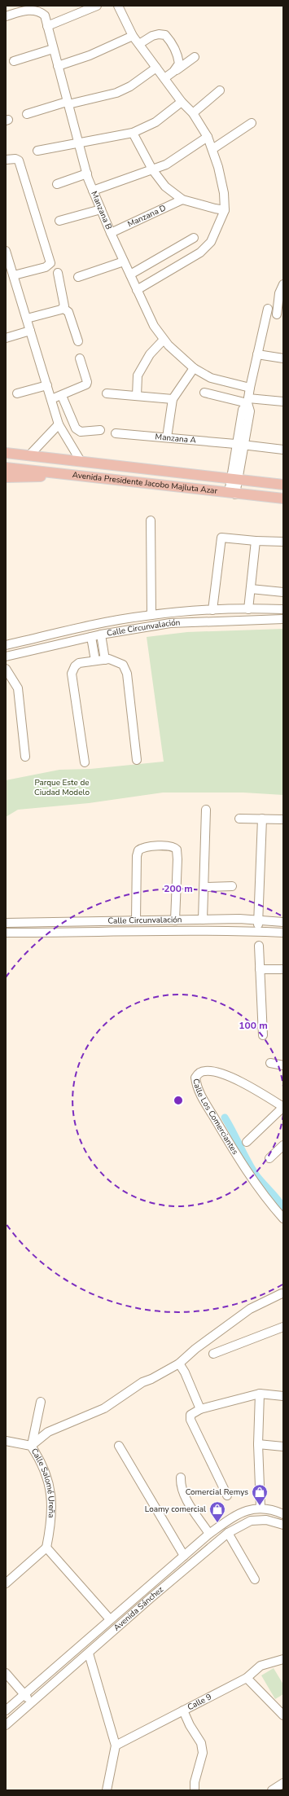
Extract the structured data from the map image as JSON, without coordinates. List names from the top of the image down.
{
  "streets": {
    "main road": ["Avenida Presidente Jacobo Majluta Azar"],
    "street": [
      "Manzana B",
      "Manzana D",
      "Manzana A",
      "Calle Circunvalación",
      "Calle Los Comerciantes",
      "Calle Salomé Ureña",
      "Avenida Sánchez",
      "Calle 9"
    ]
  },
  "crossings": [
    ["Manzana B", "Manzana D"]
  ],
  "parks": ["Parque Este de Ciudad Modelo"],
  "places": {
    "shop": ["Comercial Remys", "Loamy comercial"]
  },
  "rings": ["200 m", "100 m"]
}
